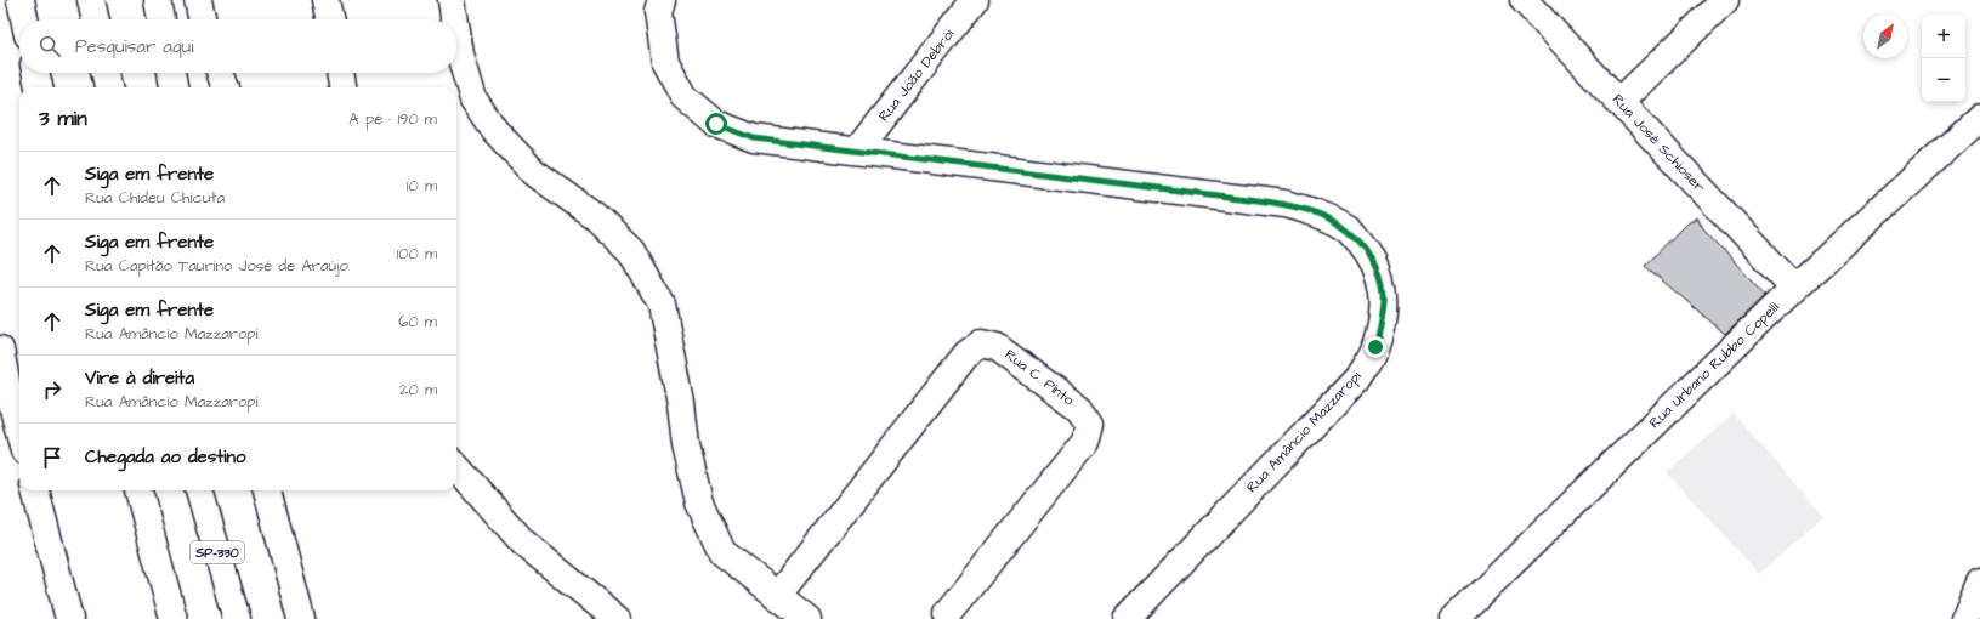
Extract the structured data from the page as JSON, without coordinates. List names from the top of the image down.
{
  "streets": {
    "main road": [
      "Rua João Debrói",
      "Rua José Schioser",
      "Rua Urbano Rubbo Copelli",
      "Rua C. Pinto",
      "Rua Amâncio Mazzaropi",
      "SP-330"
    ]
  },
  "crossings": [
    ["Rua João Debrói", "Rua Amâncio Mazzaropi"],
    ["Rua José Schioser", "Rua Urbano Rubbo Copelli"]
  ],
  "north": "top right",
  "page": {
    "map_buttons": ["+", "−"],
    "search": "Pesquisar aqui",
    "heading": ["3 min", "A pé · 190 m"],
    "list": [
      ["Siga em frente", "Rua Chideu Chicuta", "10 m"],
      ["Siga em frente", "Rua Capitão Taurino José de Araújo", "100 m"],
      ["Siga em frente", "Rua Amâncio Mazzaropi", "60 m"],
      ["Vire à direita", "Rua Amâncio Mazzaropi", "20 m"],
      "Chegada ao destino"
    ]
  }
}
